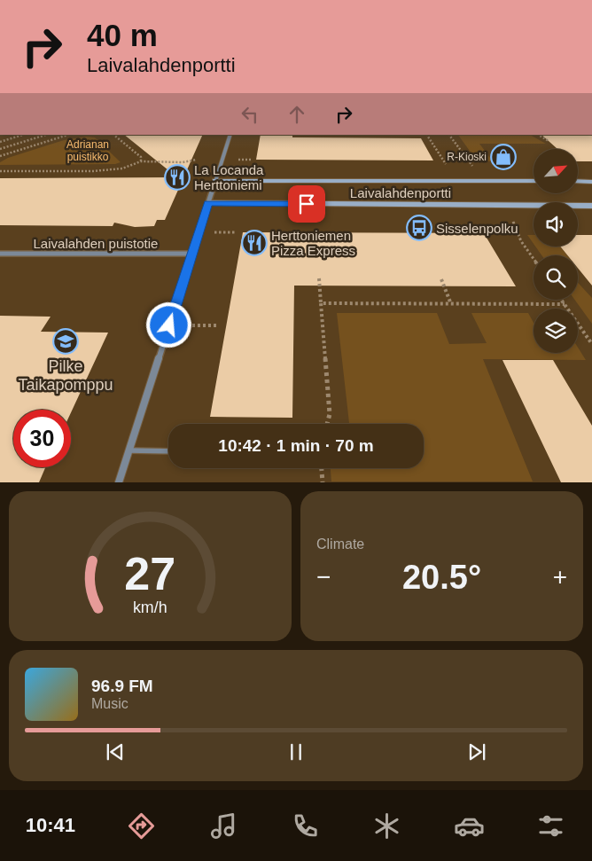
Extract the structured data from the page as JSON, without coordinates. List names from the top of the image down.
{
  "streets": {
    "street": ["Laivalahdenportti", "Laivalahden puistotie"]
  },
  "parks": ["Adrianan puistikko"],
  "places": {
    "shop": ["R-Kioski"],
    "restaurant": ["La Locanda Herttoniemi", "Herttoniemen Pizza Express"],
    "bus stop": ["Sisselenpolku"],
    "school or university": ["Pilke Taikapomppu"]
  },
  "north": "top right",
  "page": {
    "turn": ["40 m", "Laivalahdenportti"],
    "limit": "30",
    "trip": "10:42 · 1 min · 70 m",
    "tile": "Climate",
    "heat": ["−", "20.5°", "+"],
    "song": ["96.9 FM", "Music"],
    "tabs": "10:41",
    "gauge": ["27", "km/h"]
  }
}
